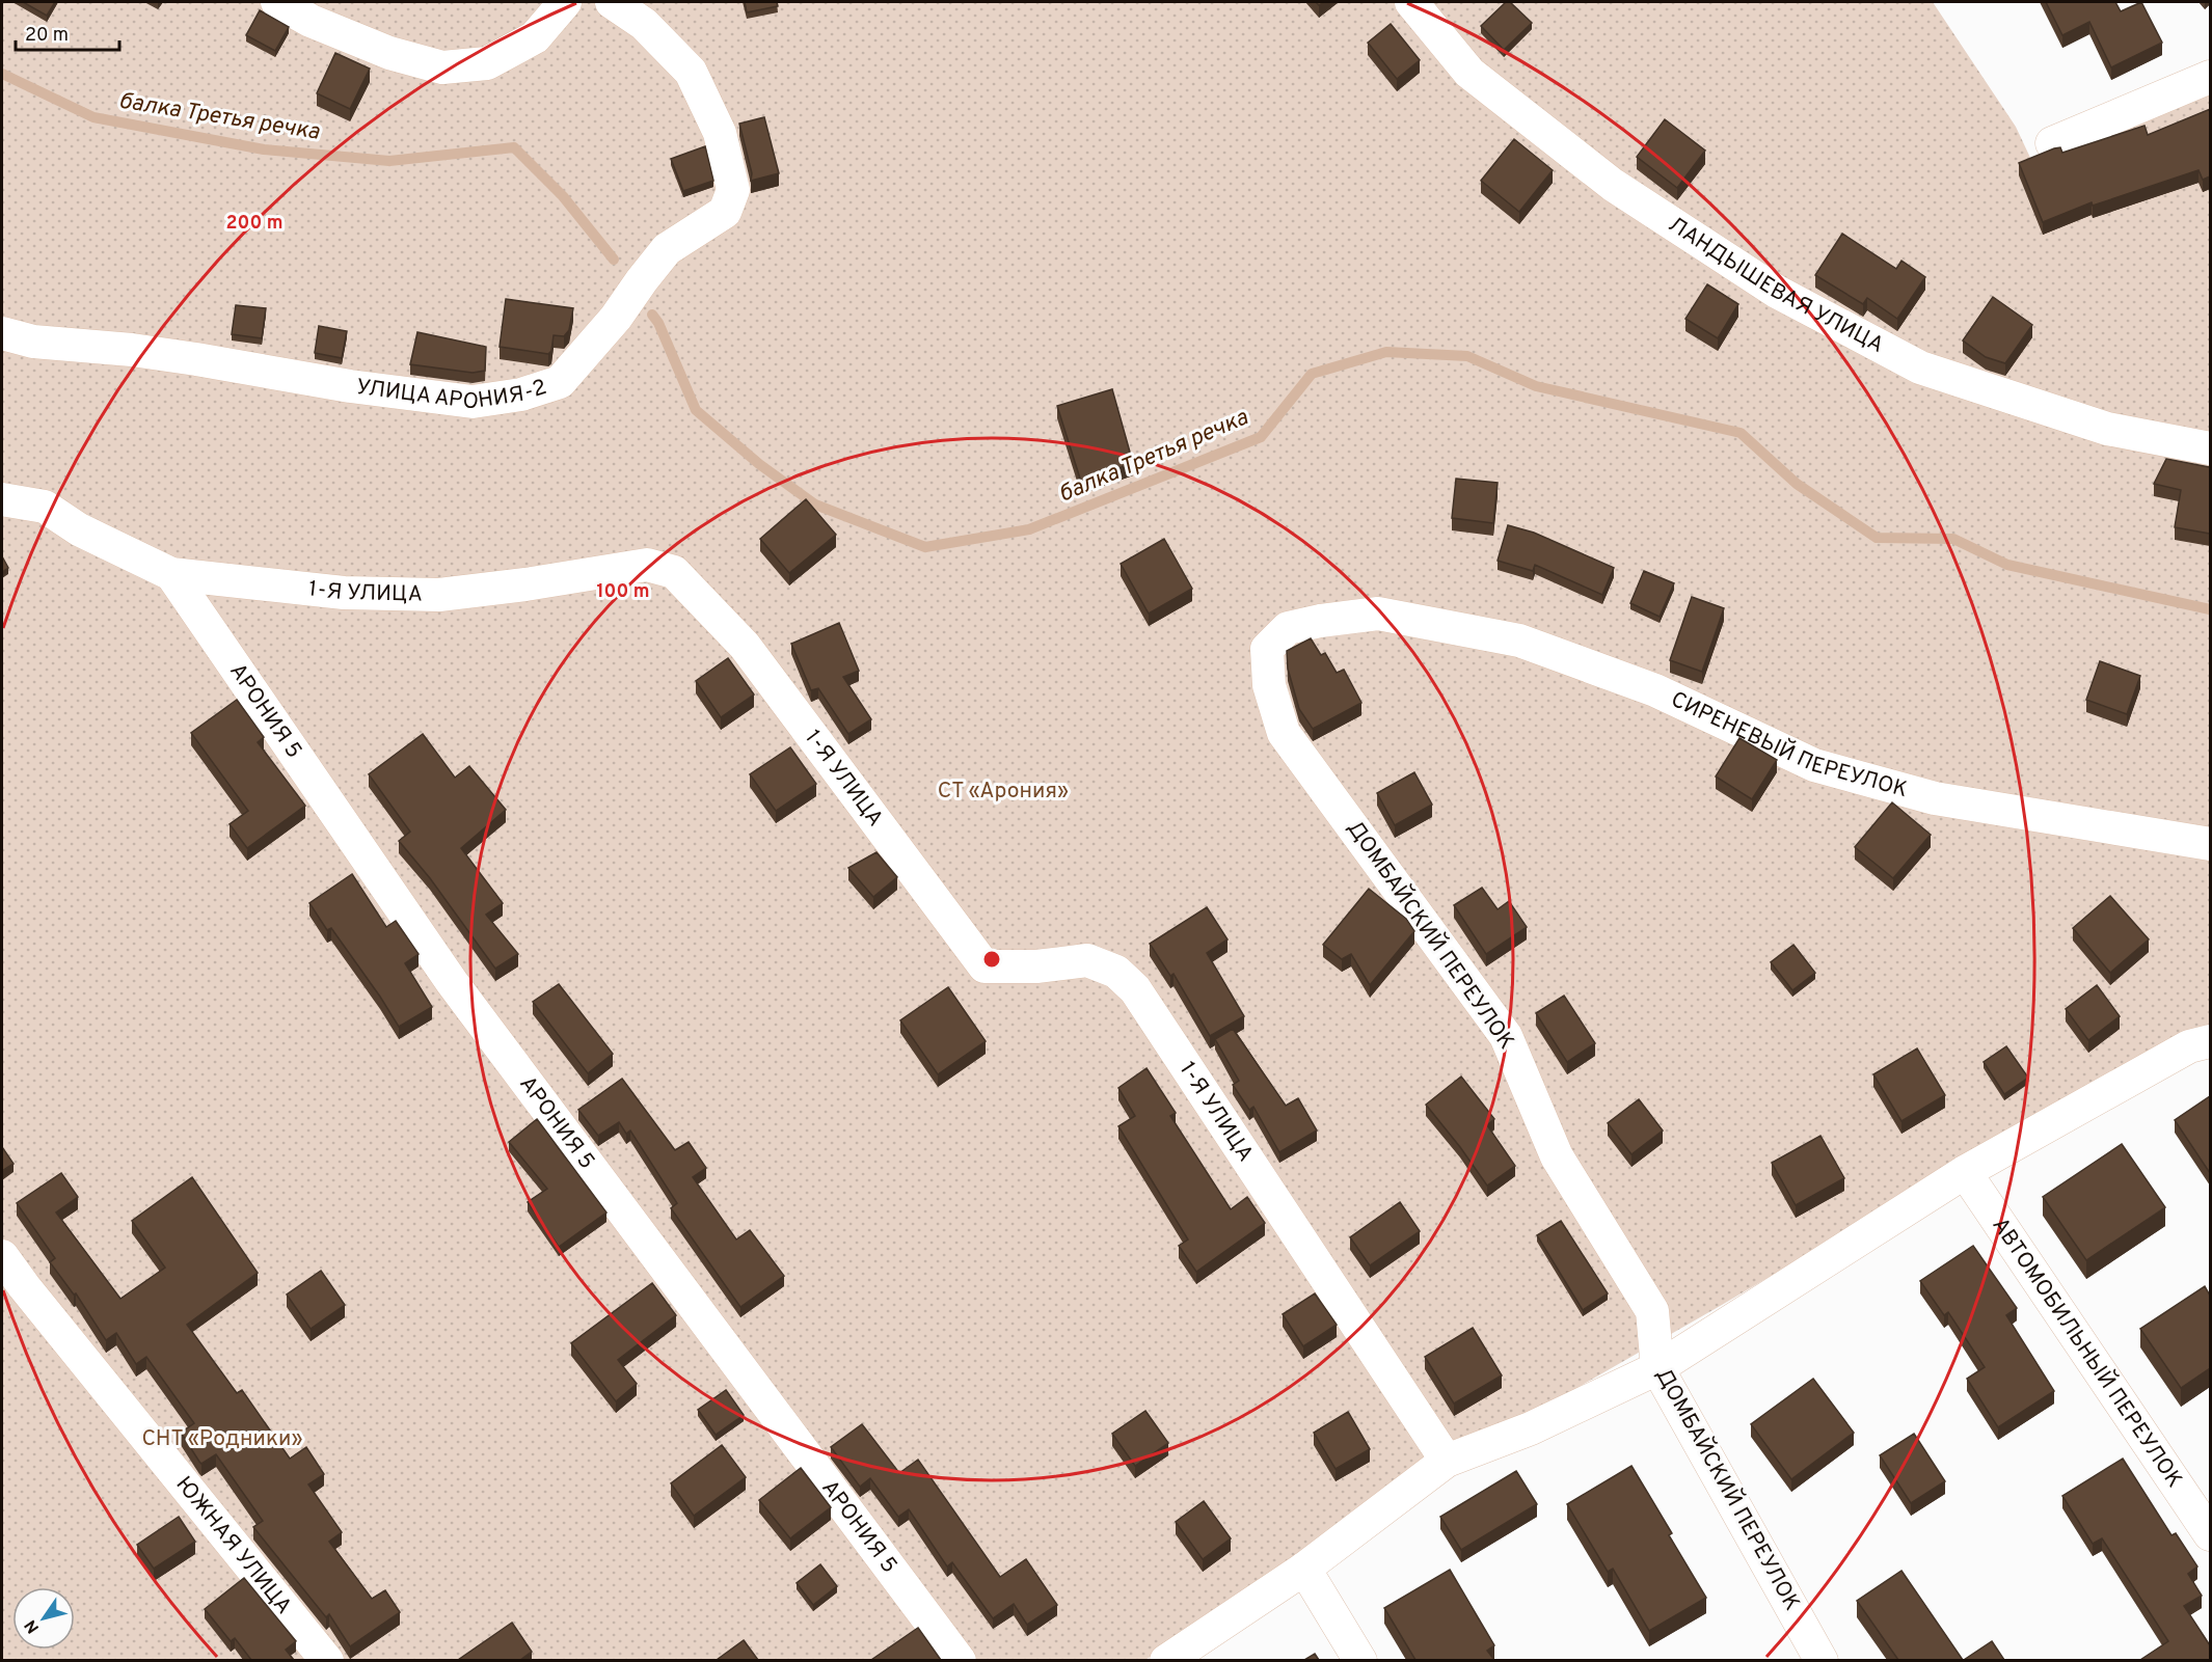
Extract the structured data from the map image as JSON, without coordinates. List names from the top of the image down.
{
  "streets": {
    "street": [
      "ЛАНДЫШЕВАЯ УЛИЦА",
      "УЛИЦА АРОНИЯ-2",
      "1-Я УЛИЦА",
      "АРОНИЯ 5",
      "СИРЕНЕВЫЙ ПЕРЕУЛОК",
      "ДОМБАЙСКИЙ ПЕРЕУЛОК",
      "АВТОМОБИЛЬНЫЙ ПЕРЕУЛОК",
      "ЮЖНАЯ УЛИЦА"
    ]
  },
  "crossings": [
    ["1-Я УЛИЦА", "АРОНИЯ 5"],
    ["СИРЕНЕВЫЙ ПЕРЕУЛОК", "ДОМБАЙСКИЙ ПЕРЕУЛОК"]
  ],
  "water": ["балка Третья речка"],
  "parks": ["СТ «Арония»", "СНТ «Родники»"],
  "scale_bar": "20 m",
  "north": "bottom left",
  "rings": ["200 m", "100 m"]
}
